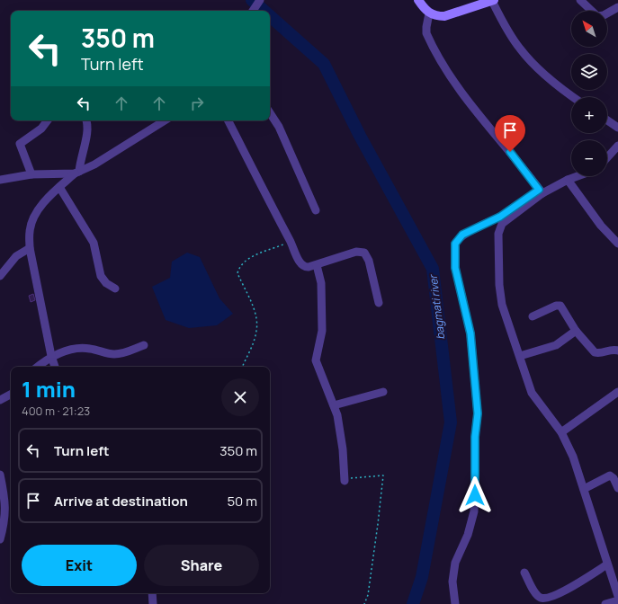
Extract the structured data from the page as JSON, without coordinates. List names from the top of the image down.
{
  "water": ["bagmati river"],
  "north": "top left",
  "page": {
    "map_buttons": ["+", "−"],
    "turn": ["350 m", "Turn left"],
    "heading": ["1 min", "400 m · 21:23"],
    "list": [
      {
        "name": "Turn left",
        "value": "350 m"
      },
      {
        "name": "Arrive at destination",
        "value": "50 m"
      }
    ],
    "buttons": ["Exit", "Share"]
  }
}
